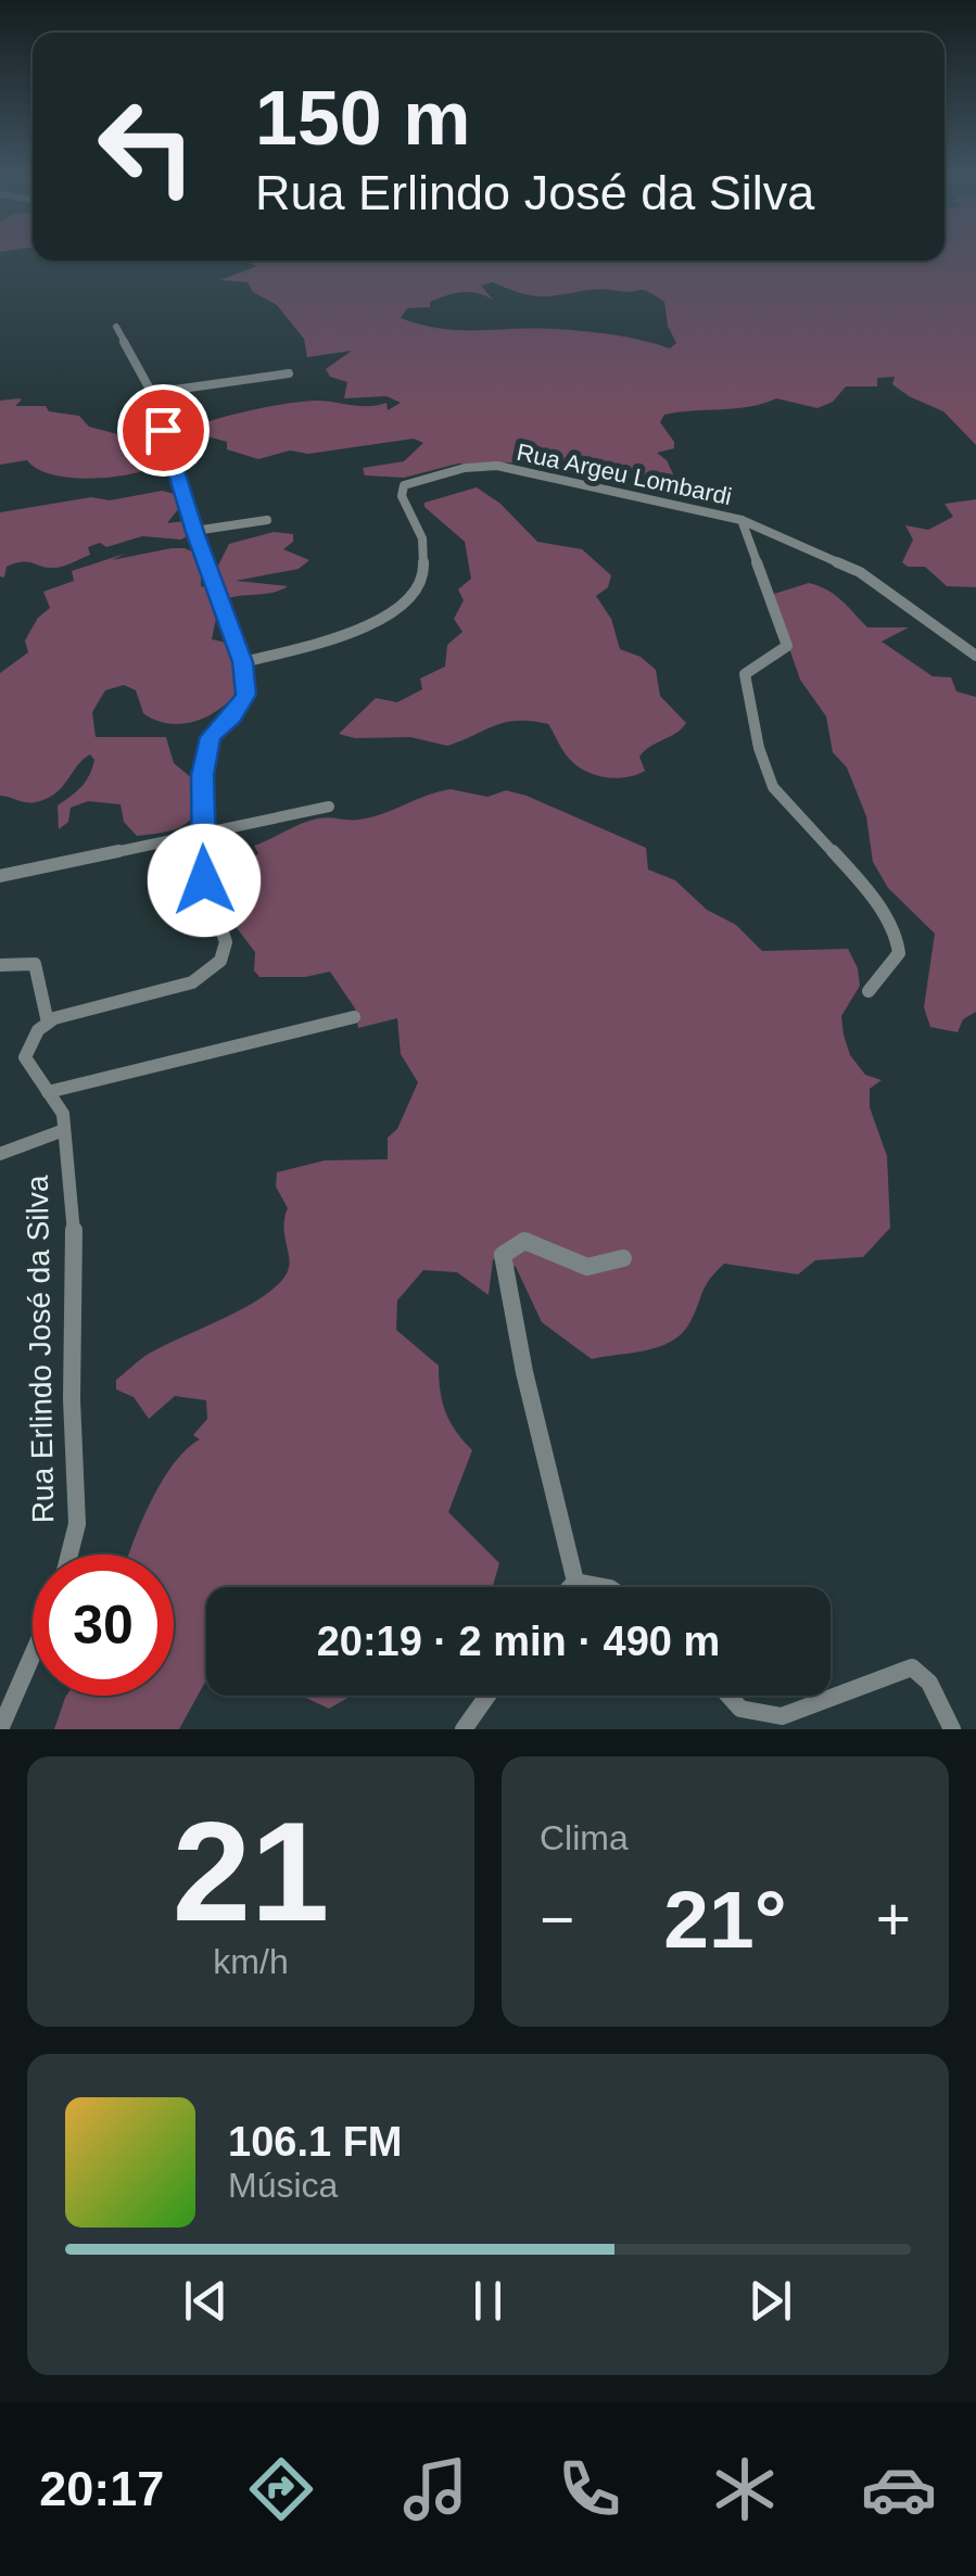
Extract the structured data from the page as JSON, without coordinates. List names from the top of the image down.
{
  "streets": {
    "street": ["Rua Argeu Lombardi", "Rua Erlindo José da Silva"]
  },
  "page": {
    "turn": ["150 m", "Rua Erlindo José da Silva"],
    "limit": "30",
    "trip": "20:19 · 2 min · 490 m",
    "tile": [
      ["21", "km/h"],
      "Clima"
    ],
    "heat": ["−", "21°", "+"],
    "song": ["106.1 FM", "Música"],
    "tabs": "20:17"
  }
}
